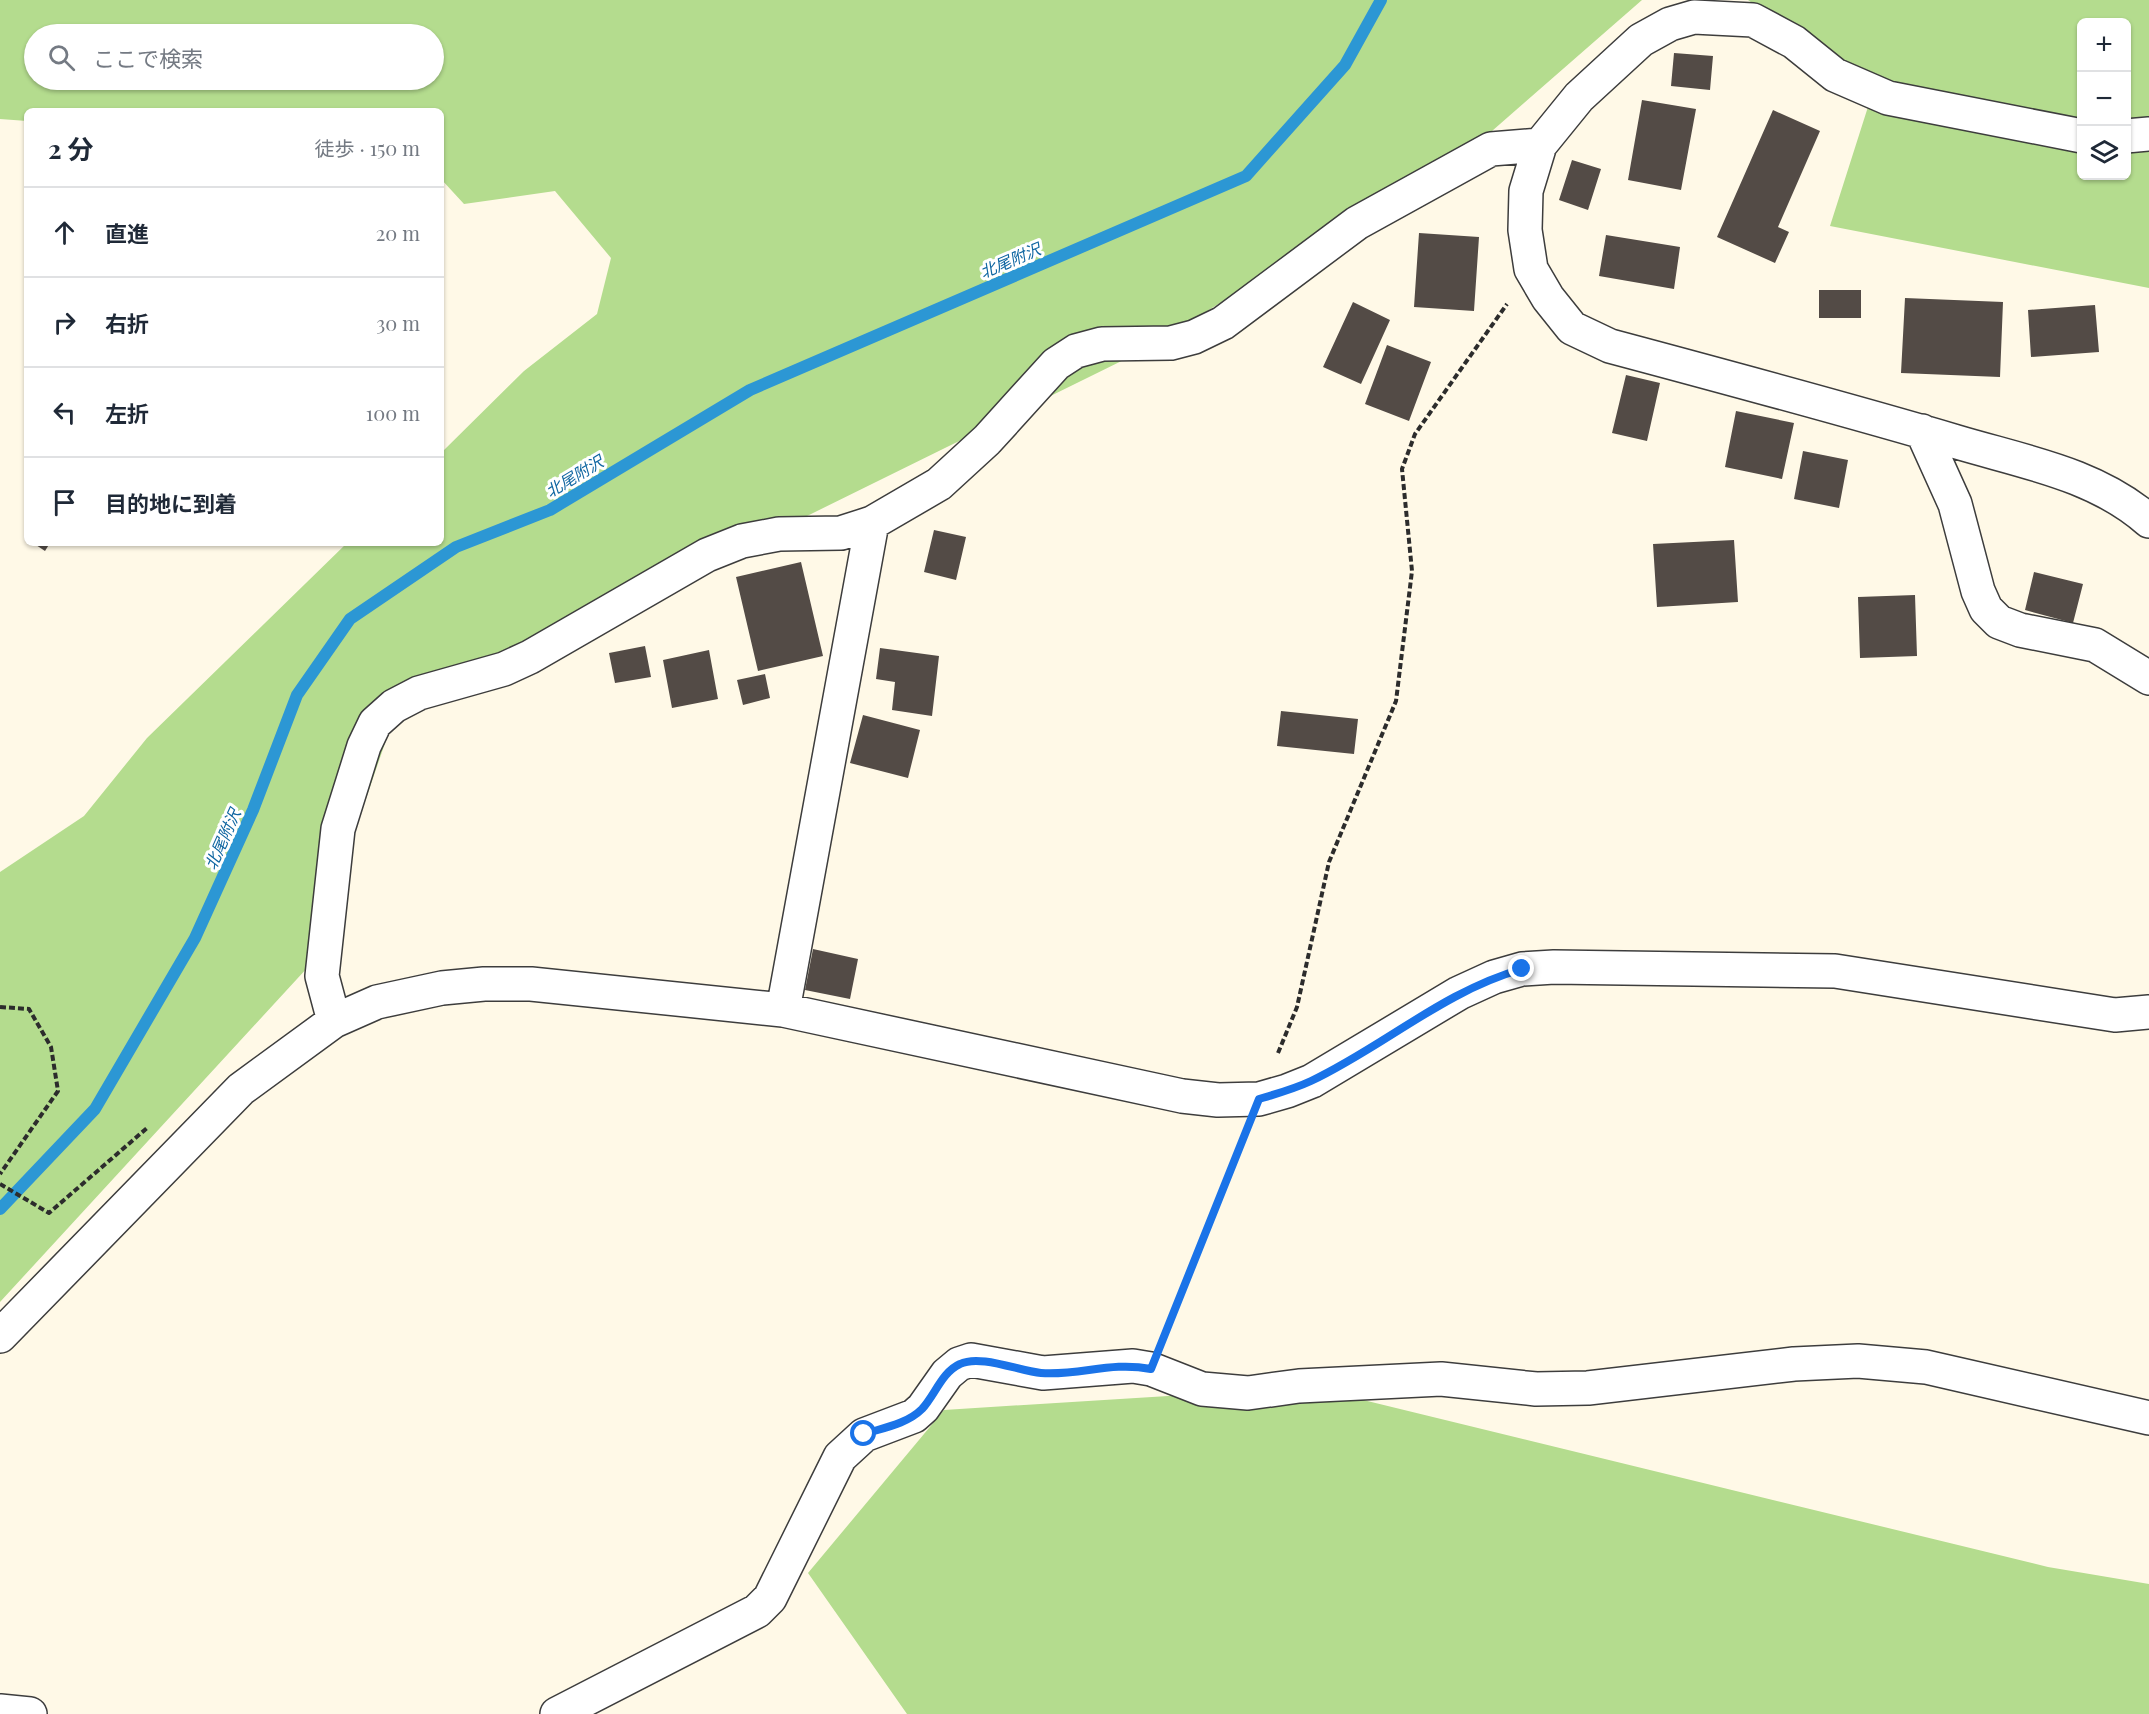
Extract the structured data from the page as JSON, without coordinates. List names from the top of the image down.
{
  "water": ["北尾附沢"],
  "page": {
    "map_buttons": ["+", "−"],
    "search": "ここで検索",
    "heading": ["2 分", "徒歩 · 150 m"],
    "list": [
      ["直進", "20 m"],
      ["右折", "30 m"],
      ["左折", "100 m"],
      "目的地に到着"
    ]
  }
}
